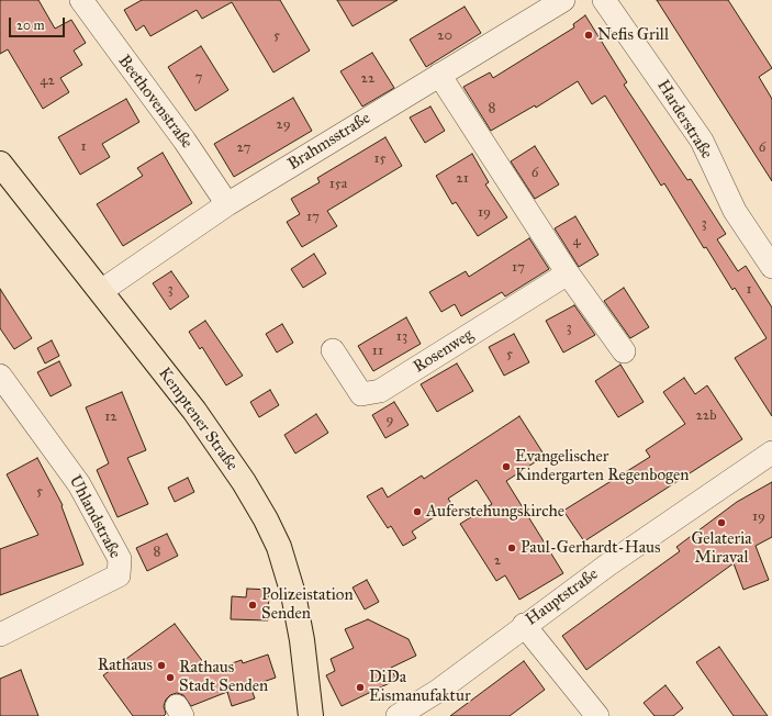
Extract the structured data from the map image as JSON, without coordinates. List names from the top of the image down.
{
  "streets": {
    "main road": ["Kemptener Straße"],
    "street": [
      "Beethovenstraße",
      "Harderstraße",
      "Brahmsstraße",
      "Rosenweg",
      "Uhlandstraße",
      "Hauptstraße"
    ]
  },
  "crossings": [
    ["Beethovenstraße", "Brahmsstraße"],
    ["Brahmsstraße", "Kemptener Straße"]
  ],
  "places": [
    "Nefis Grill",
    "Evangelischer Kindergarten Regenbogen",
    "Auferstehungskirche",
    "Gelateria Miraval",
    "Paul-Gerhardt-Haus",
    "Polizeistation Senden",
    "Rathaus",
    "Rathaus Stadt Senden",
    "DiDa Eismanufaktur"
  ],
  "house_numbers": [
    "5",
    "20",
    "7",
    "22",
    "42",
    "8",
    "29",
    "1",
    "27",
    "6",
    "15",
    "6",
    "21",
    "15a",
    "19",
    "17",
    "3",
    "4",
    "17",
    "3",
    "1",
    "3",
    "13",
    "11",
    "5",
    "22b",
    "12",
    "9",
    "5",
    "19",
    "8",
    "2"
  ],
  "scale_bar": "20 m"
}
